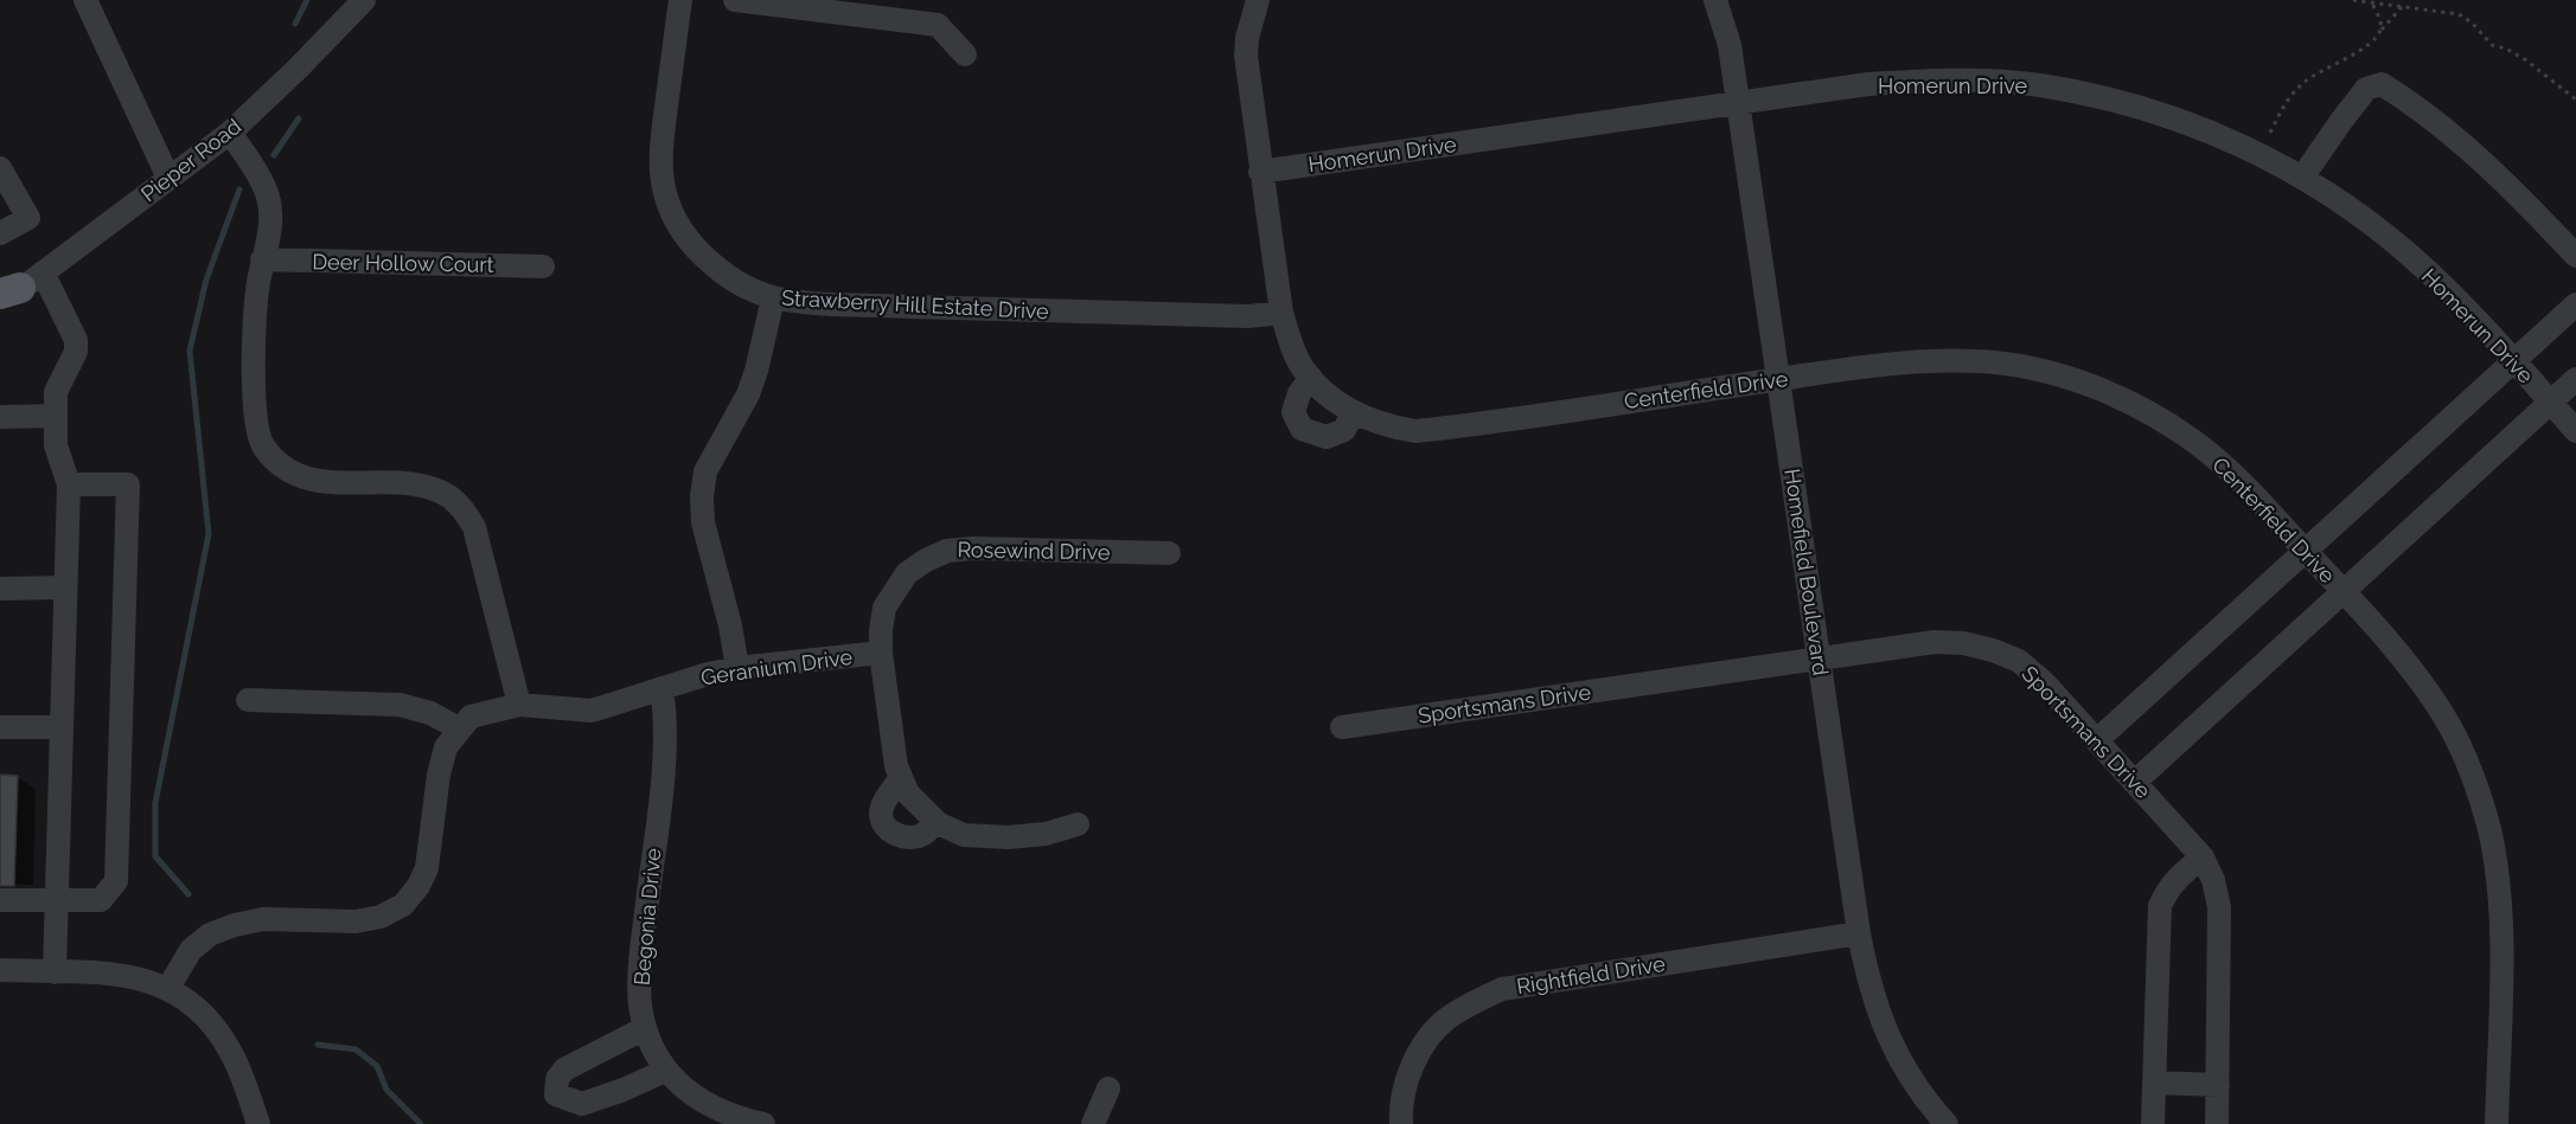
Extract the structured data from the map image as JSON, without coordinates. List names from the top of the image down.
{
  "streets": {
    "street": [
      "Homerun Drive",
      "Pieper Road",
      "Deer Hollow Court",
      "Strawberry Hill Estate Drive",
      "Centerfield Drive",
      "Rosewind Drive",
      "Homefield Boulevard",
      "Geranium Drive",
      "Sportsmans Drive",
      "Begonia Drive",
      "Rightfield Drive"
    ]
  },
  "crossings": [
    ["Homerun Drive", "Centerfield Drive"],
    ["Homerun Drive", "Homefield Boulevard"],
    ["Strawberry Hill Estate Drive", "Centerfield Drive"],
    ["Centerfield Drive", "Homefield Boulevard"],
    ["Rosewind Drive", "Geranium Drive"],
    ["Homefield Boulevard", "Sportsmans Drive"],
    ["Homefield Boulevard", "Rightfield Drive"],
    ["Geranium Drive", "Begonia Drive"]
  ]
}
